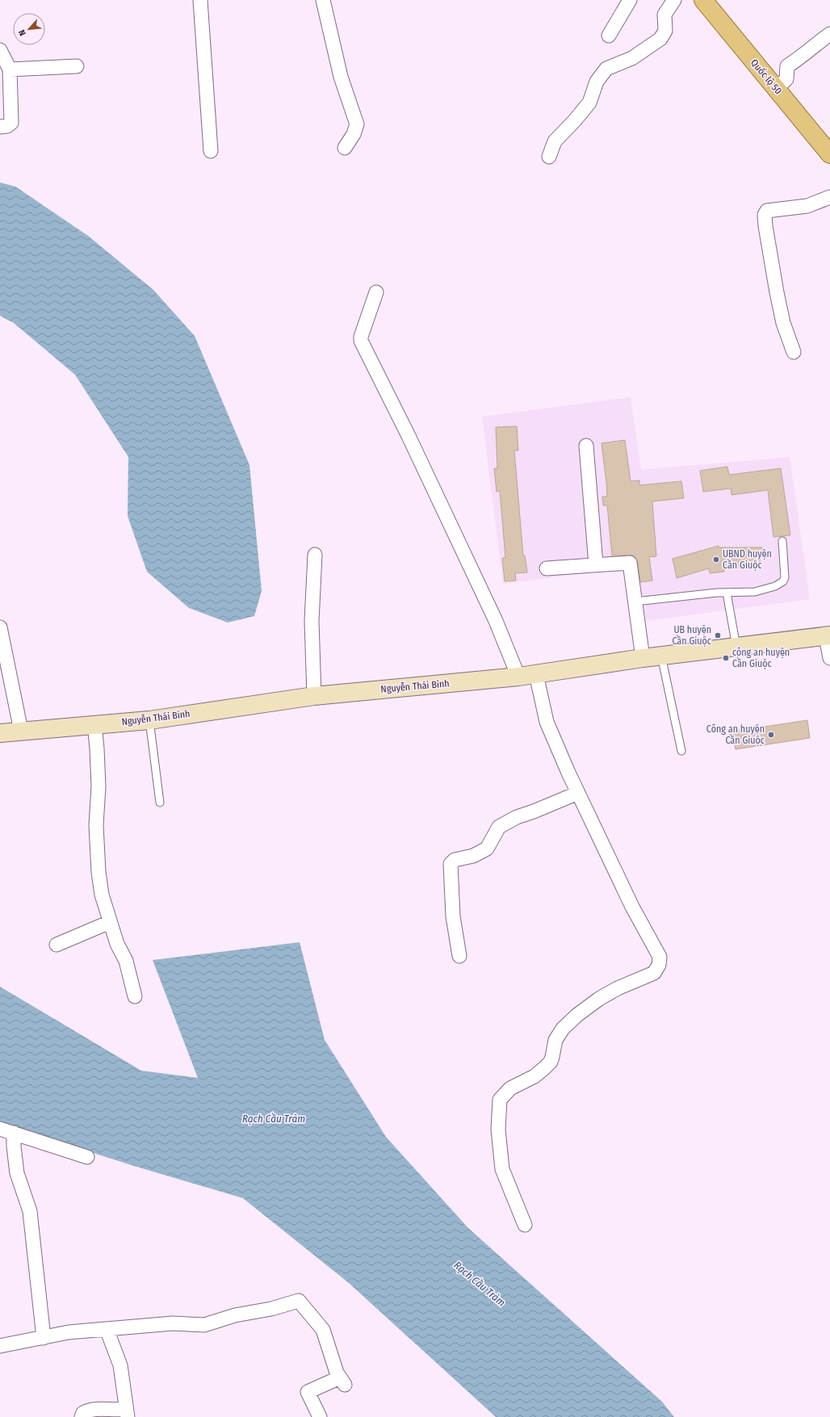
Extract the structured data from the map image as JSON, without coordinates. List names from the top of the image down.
{
  "streets": {
    "main road": ["Quốc lộ 50"],
    "street": ["Nguyễn Thái Bình"]
  },
  "water": ["Rạch Cầu Tràm"],
  "places": [
    "UBND huyện Cần Giuộc",
    "UB huyện Cần Giuộc",
    "công an huyện Cần Giuộc",
    "Công an huyện Cần Giuộc"
  ],
  "north": "bottom left"
}
